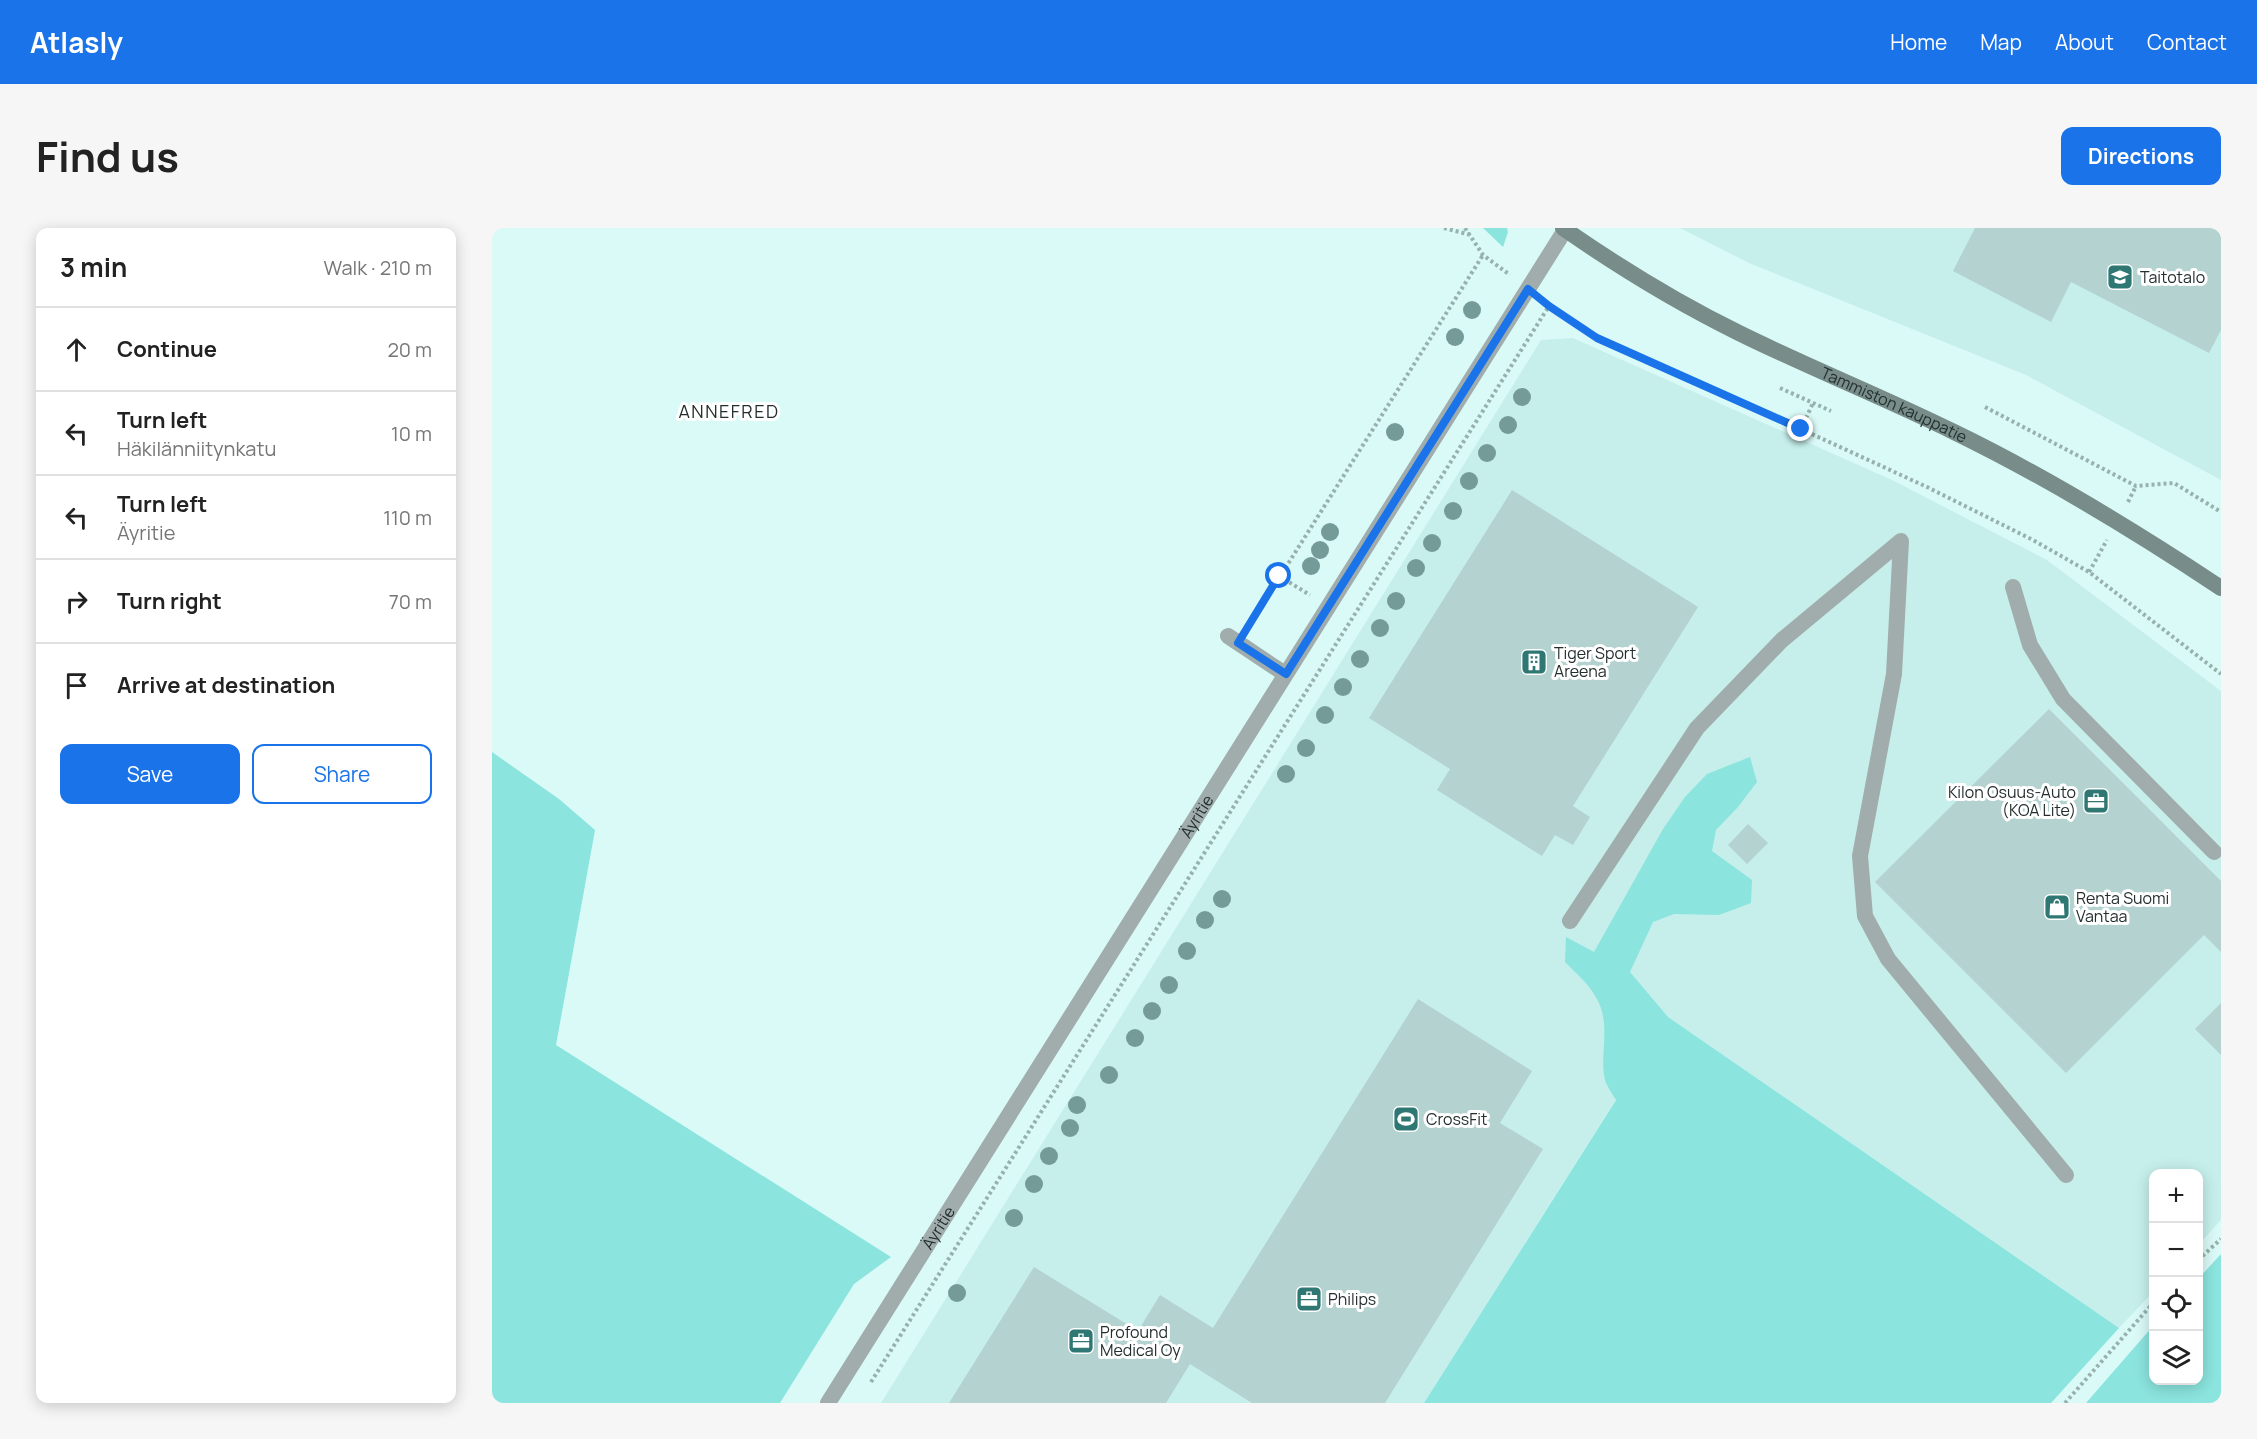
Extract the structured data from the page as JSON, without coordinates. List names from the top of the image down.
{
  "streets": {
    "main road": ["Tammiston kauppatie"],
    "street": ["Äyritie"]
  },
  "crossings": [
    ["Tammiston kauppatie", "Äyritie"]
  ],
  "districts": ["ANNEFRED"],
  "places": {
    "school or university": ["Taitotalo"],
    "building": ["Tiger Sport Areena"],
    "office": ["Kilon Osuus-Auto (KOA Lite)", "Philips", "Profound Medical Oy"],
    "shop": ["Renta Suomi Vantaa"],
    "sports": ["CrossFit"]
  },
  "page": {
    "header": "Atlasly",
    "nav": [
      "Home",
      "Map",
      "About",
      "Contact"
    ],
    "title": "Find us",
    "buttons": [
      "Directions",
      ["Save", "Share"]
    ],
    "heading": ["3 min", "Walk · 210 m"],
    "list": [
      ["Continue", "20 m"],
      ["Turn left", "Häkilänniitynkatu", "10 m"],
      ["Turn left", "Äyritie", "110 m"],
      ["Turn right", "70 m"],
      "Arrive at destination"
    ],
    "map_buttons": ["+", "−"]
  }
}
